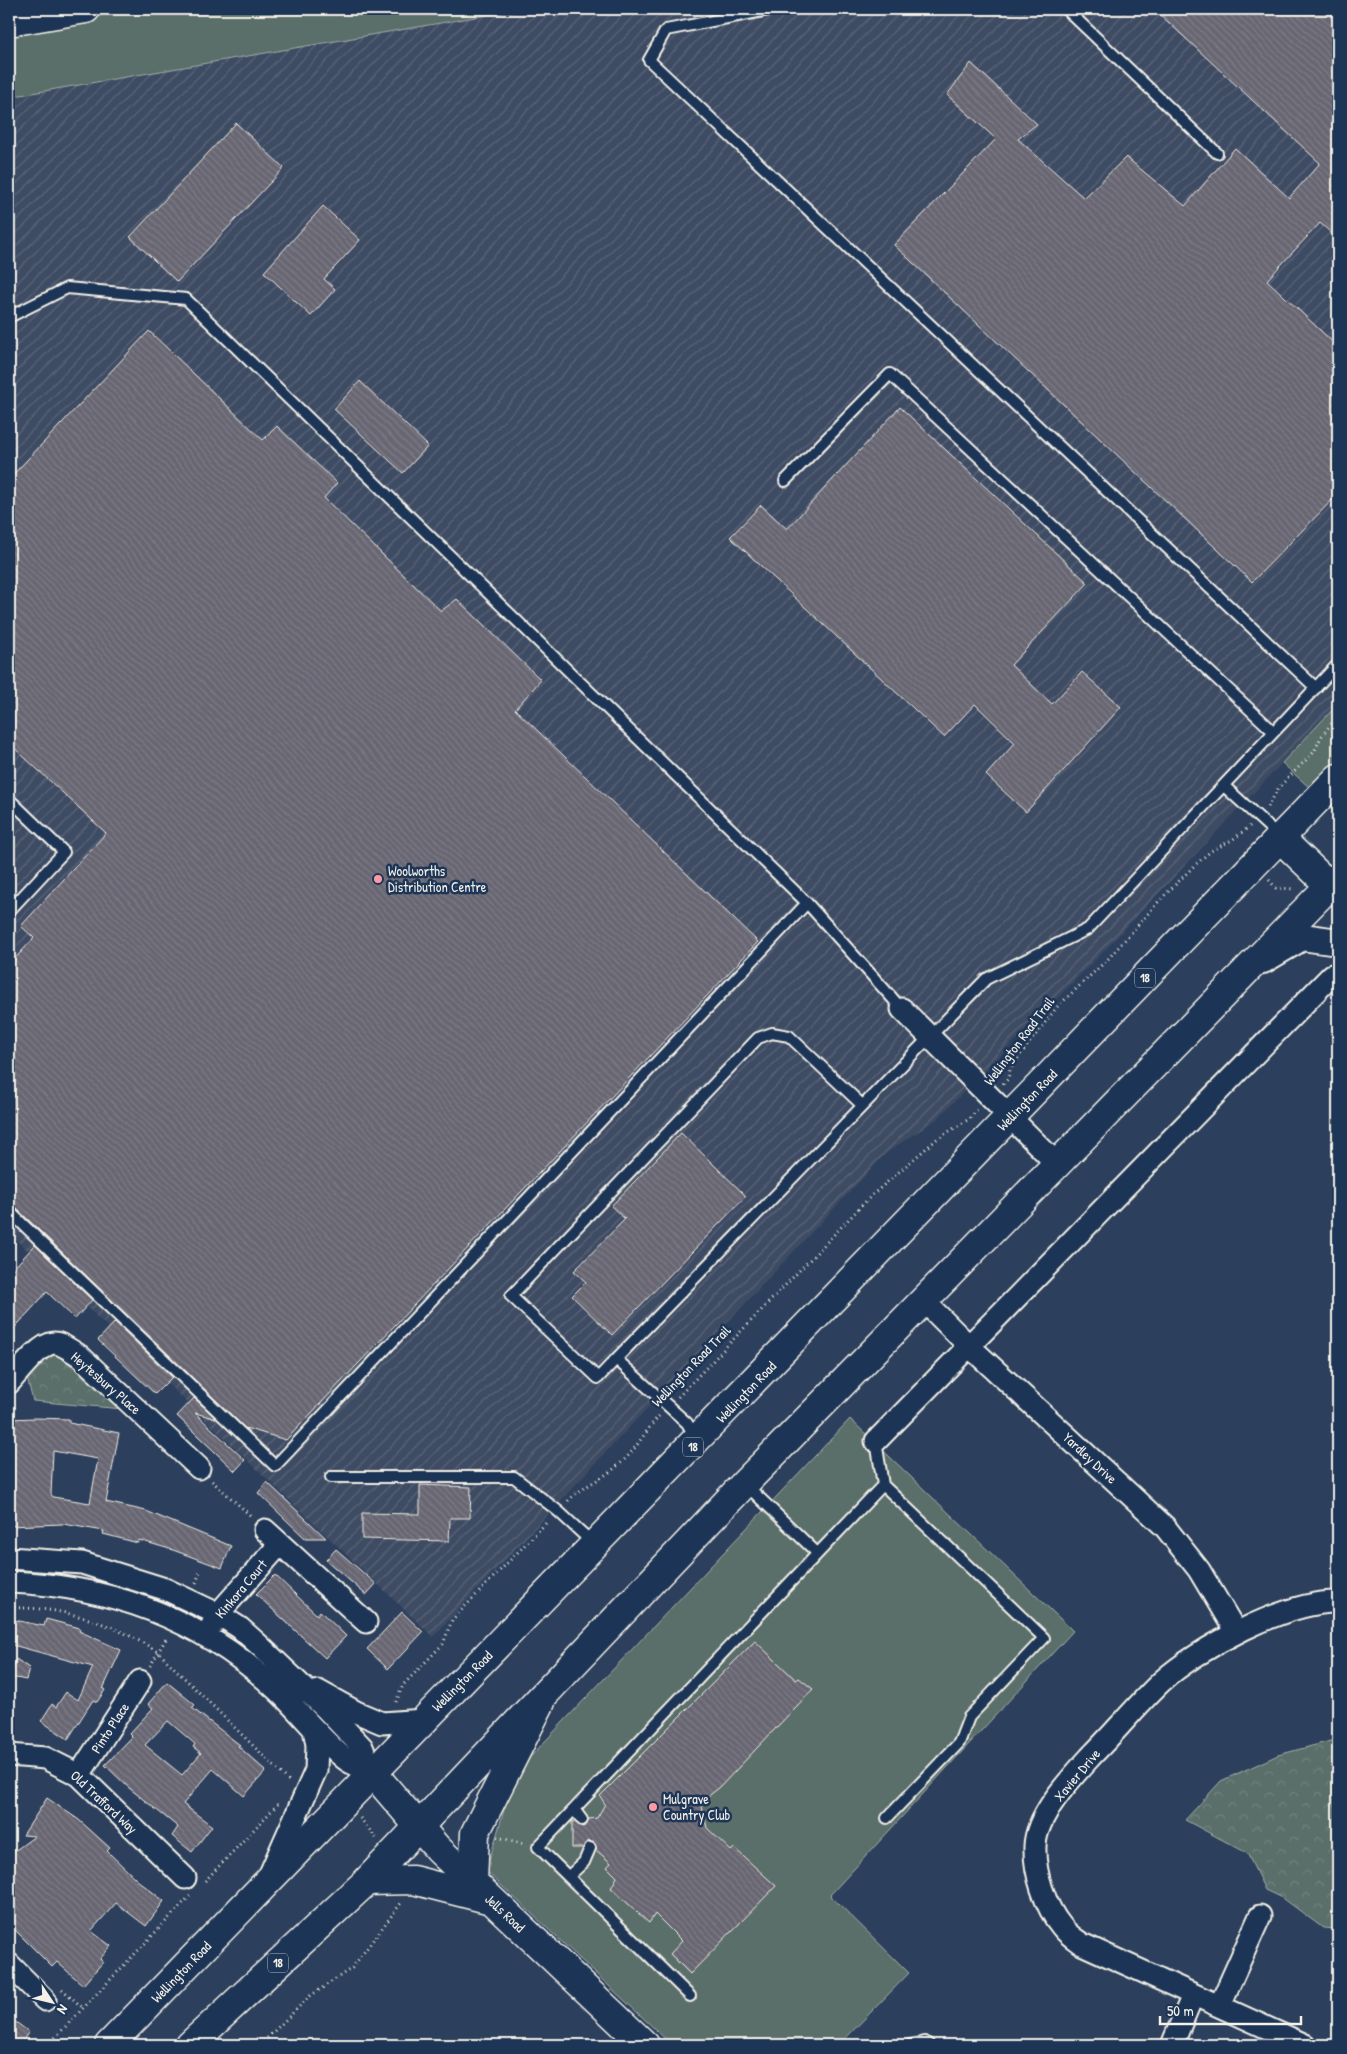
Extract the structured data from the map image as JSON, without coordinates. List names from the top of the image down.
{
  "streets": {
    "main road": ["18", "Wellington Road", "Jells Road"],
    "street": [
      "Heytesbury Place",
      "Yardley Drive",
      "Kinkora Court",
      "Pinto Place",
      "Xavier Drive",
      "Old Trafford Way"
    ],
    "path": ["Wellington Road Trail"]
  },
  "crossings": [
    ["18", "Yardley Drive"],
    ["18", "Jells Road"],
    ["Wellington Road", "Jells Road"],
    ["Yardley Drive", "Xavier Drive"],
    ["Pinto Place", "Old Trafford Way"]
  ],
  "places": ["Woolworths Distribution Centre", "Mulgrave Country Club"],
  "scale_bar": "50 m",
  "north": "bottom right"
}
